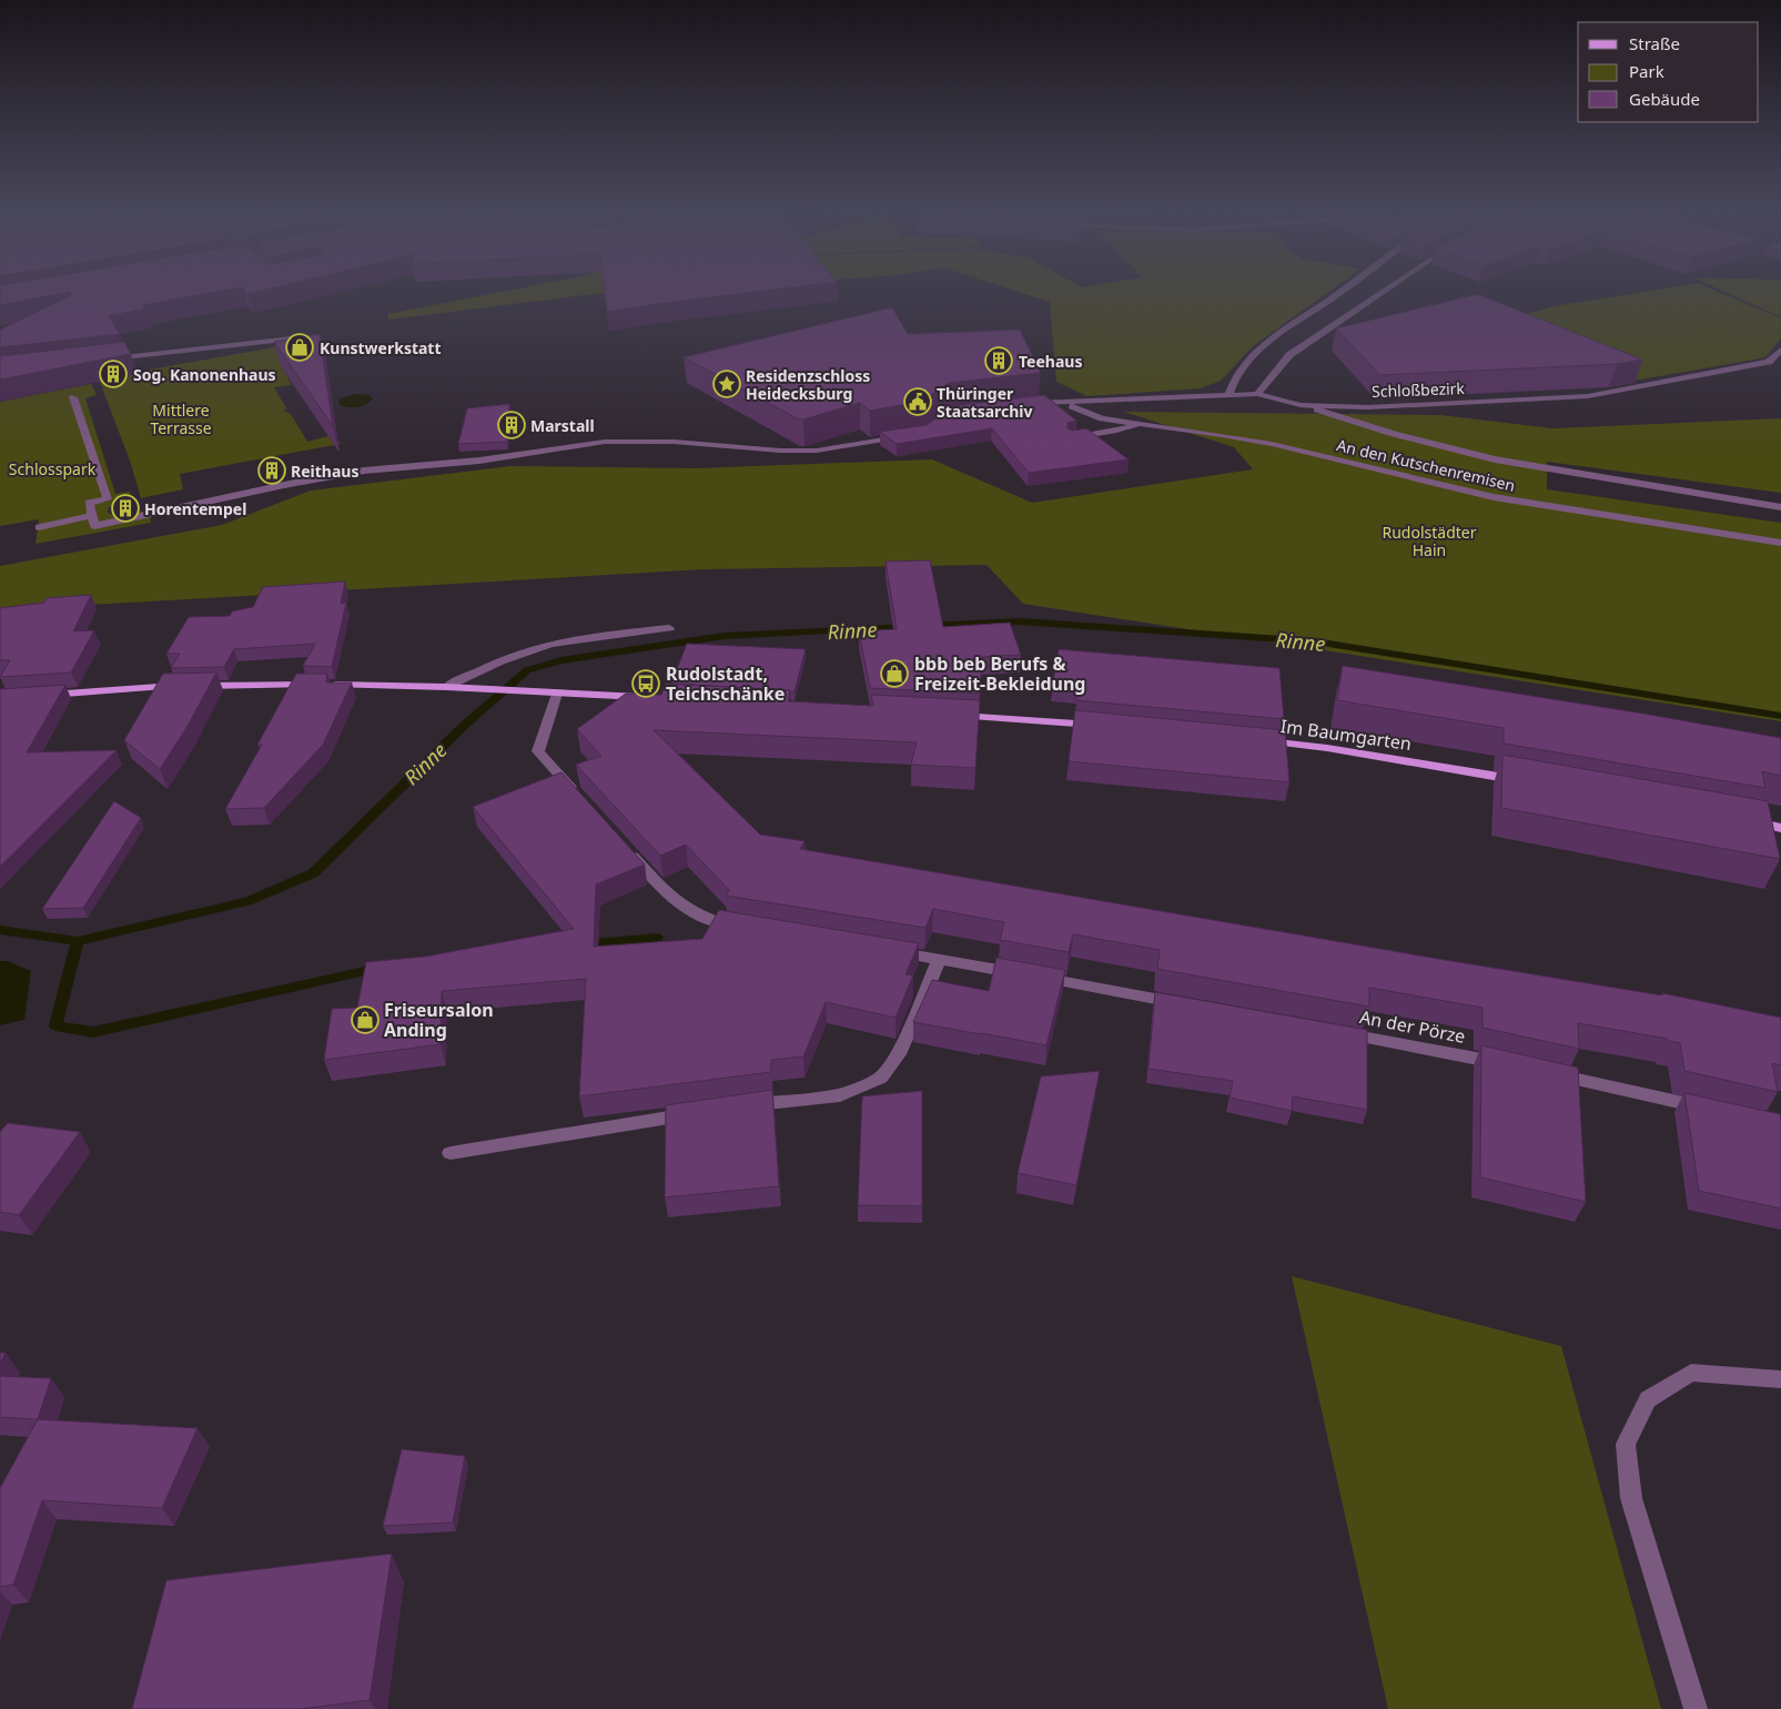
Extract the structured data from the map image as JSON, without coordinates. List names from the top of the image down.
{
  "streets": {
    "main road": ["Im Baumgarten"],
    "street": ["Schloßbezirk", "An den Kutschenremisen", "An der Pörze"]
  },
  "crossings": [
    ["Schloßbezirk", "An den Kutschenremisen"]
  ],
  "water": ["Rinne"],
  "parks": ["Mittlere Terrasse", "Schlosspark", "Rudolstädter Hain"],
  "places": {
    "shop": ["Kunstwerkstatt", "bbb beb Berufs & Freizeit-Bekleidung", "Friseursalon Anding"],
    "building": [
      "Teehaus",
      "Sog. Kanonenhaus",
      "Marstall",
      "Reithaus",
      "Horentempel"
    ],
    "place": ["Residenzschloss Heidecksburg"],
    "public building": ["Thüringer Staatsarchiv"],
    "bus stop": ["Rudolstadt, Teichschänke"]
  },
  "legend": ["Straße", "Park", "Gebäude"]
}
